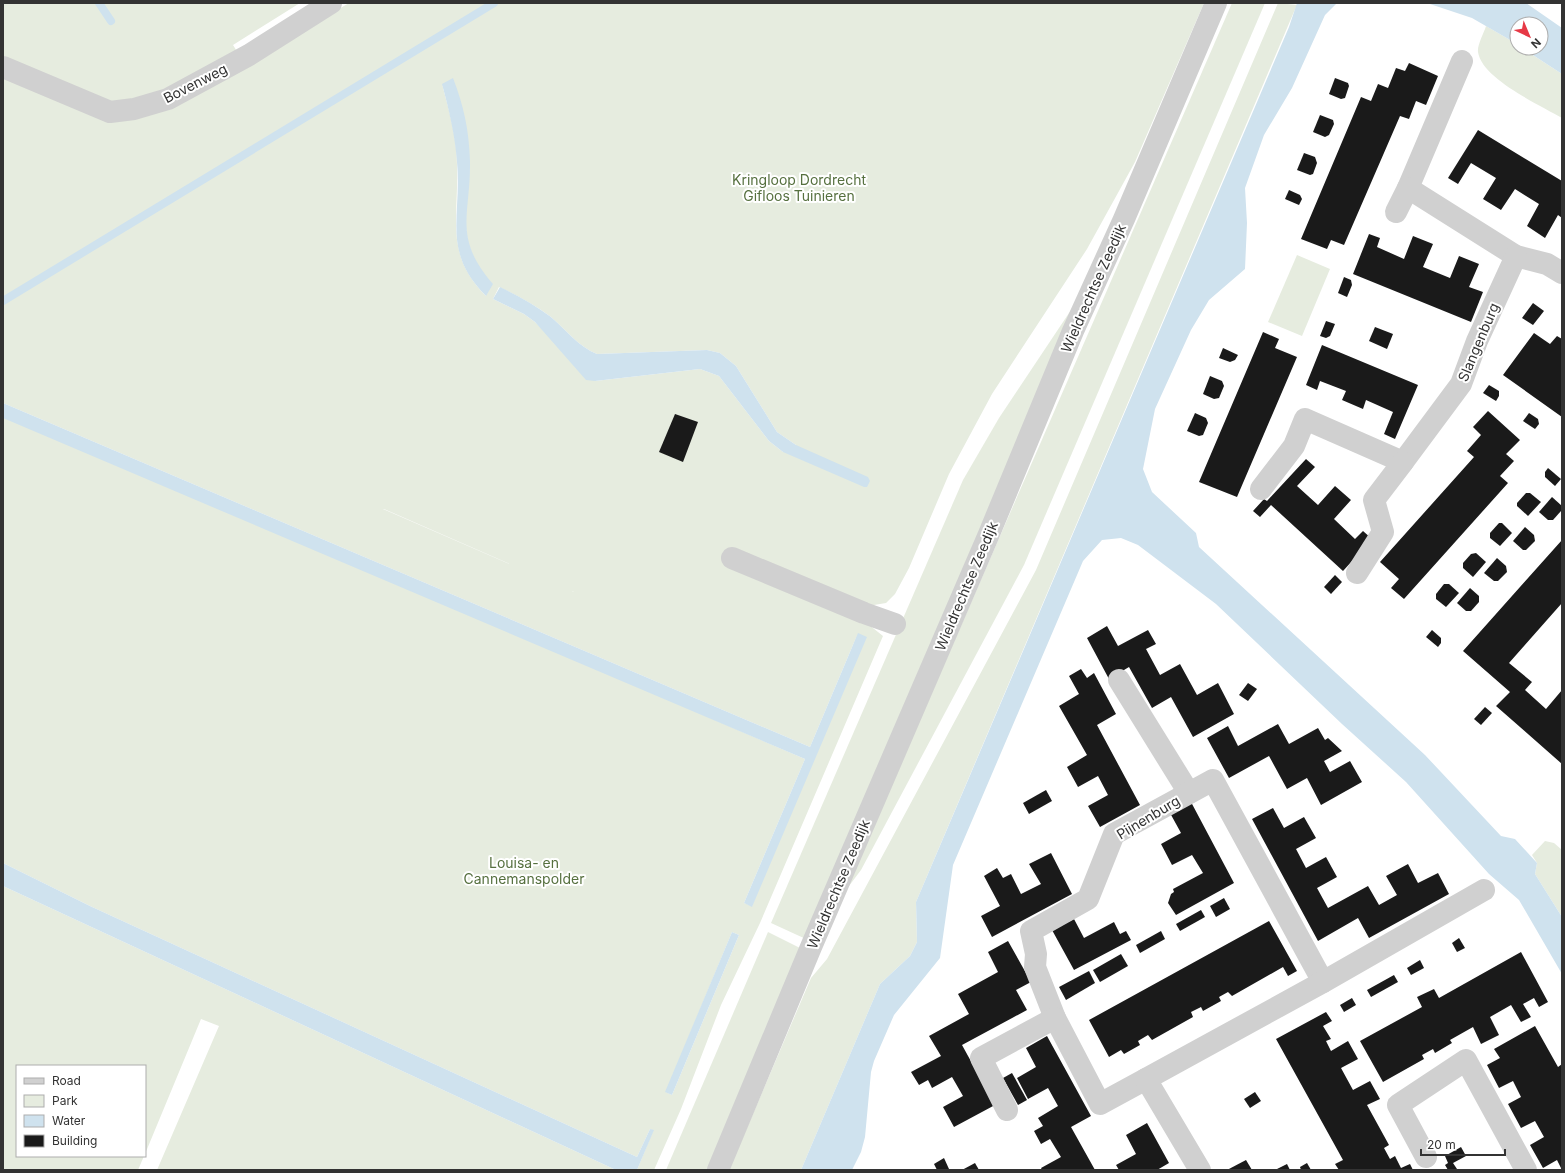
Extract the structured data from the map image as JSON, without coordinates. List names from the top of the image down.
{
  "streets": {
    "street": [
      "Bovenweg",
      "Wieldrechtse Zeedijk",
      "Slangenburg",
      "Pijnenburg"
    ]
  },
  "parks": ["Kringloop Dordrecht Gifloos Tuinieren", "Louisa- en Cannemanspolder"],
  "legend": [
    "Road",
    "Park",
    "Water",
    "Building"
  ],
  "scale_bar": "20 m",
  "north": "bottom right"
}
